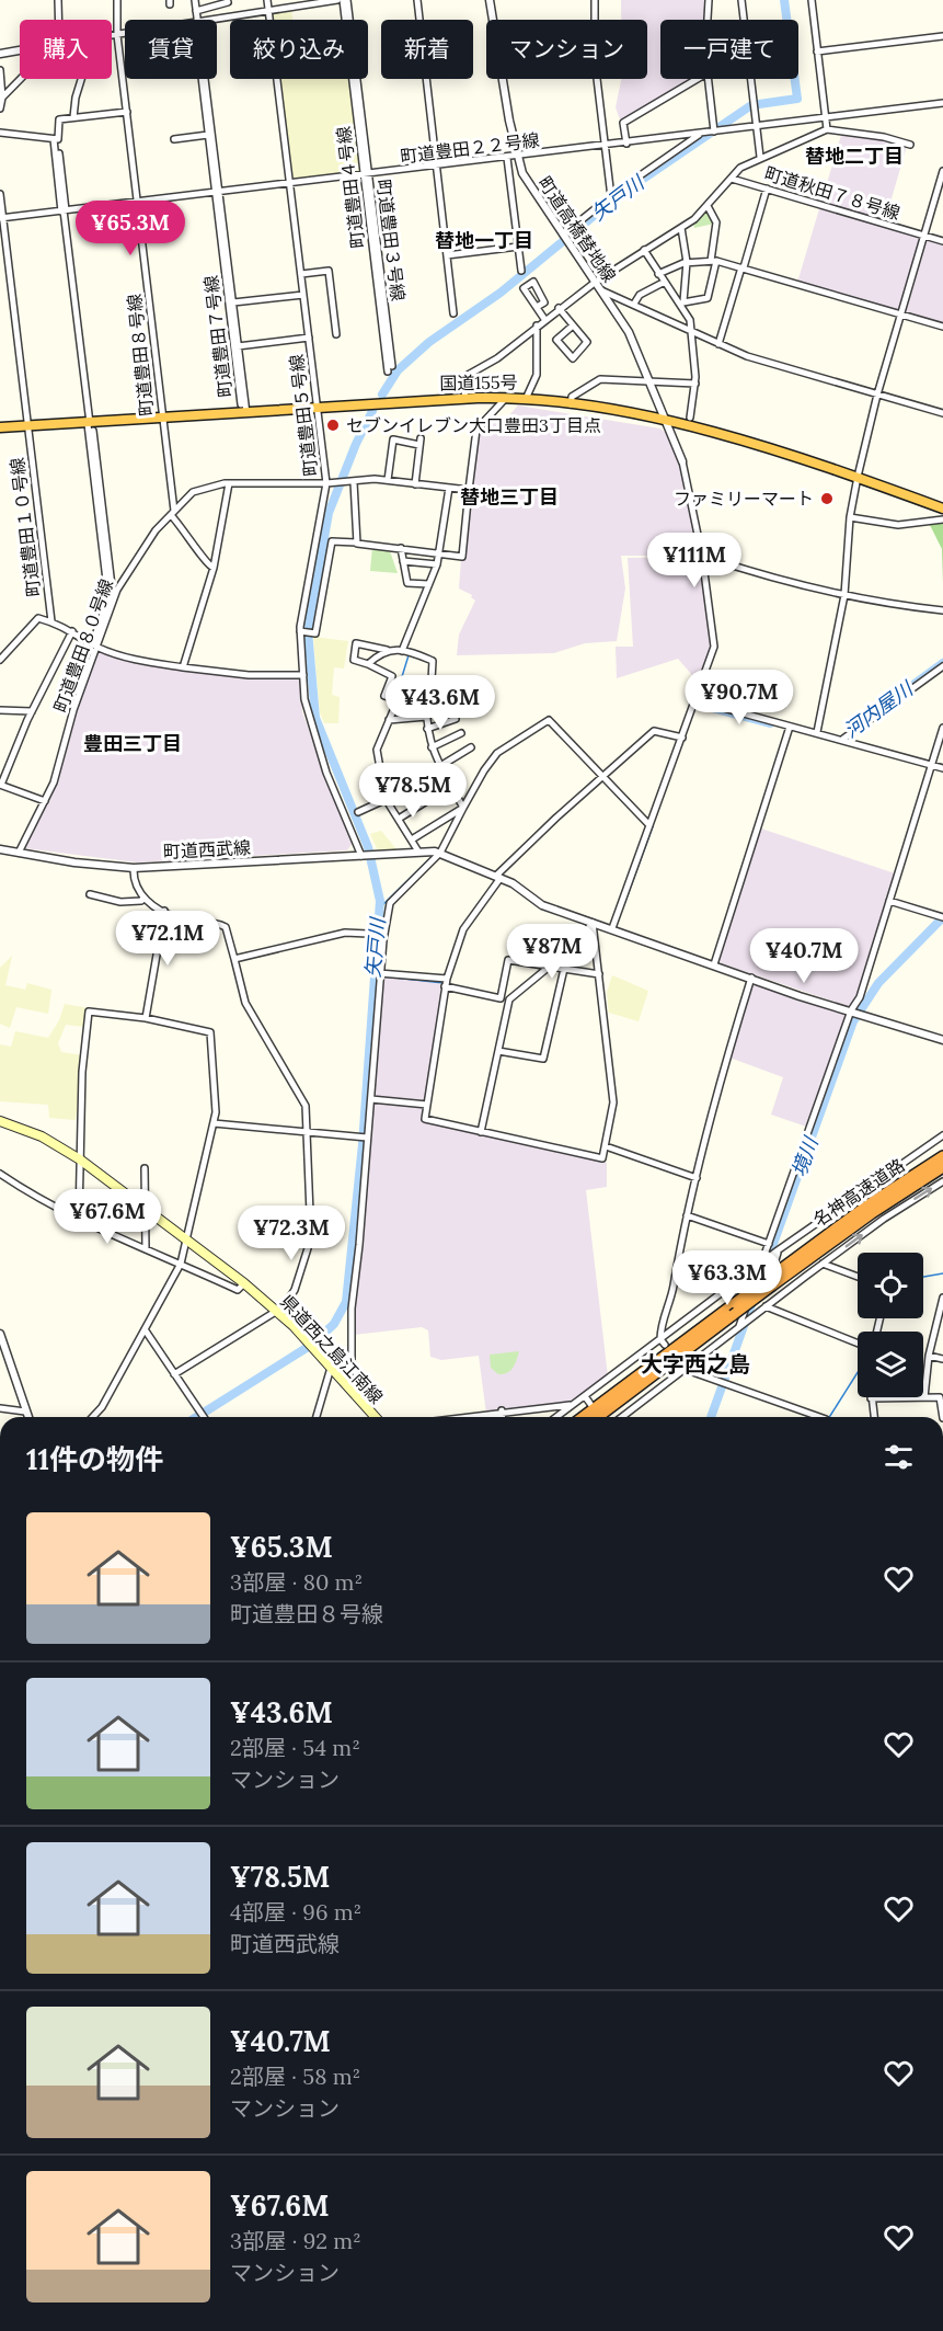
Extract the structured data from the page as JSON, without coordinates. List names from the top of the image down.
{
  "streets": {
    "highway": ["国道155号", "名神高速道路"],
    "main road": ["県道西之島江南線"],
    "street": [
      "町道豊田２２号線",
      "町道豊田４号線",
      "町道秋田７８号線",
      "町道高橋替地線",
      "町道豊田７号線",
      "町道豊田８号線",
      "町道豊田５号線",
      "町道豊田１０号線",
      "町道豊田８０号線",
      "町道西武線"
    ]
  },
  "crossings": [
    ["町道豊田２２号線", "町道豊田４号線"],
    ["町道豊田２２号線", "町道高橋替地線"],
    ["町道豊田２２号線", "町道豊田７号線"],
    ["町道豊田２２号線", "町道豊田８号線"],
    ["町道豊田２２号線", "町道豊田５号線"],
    ["町道豊田２２号線", "町道豊田１０号線"],
    ["町道高橋替地線", "国道155号"],
    ["町道豊田７号線", "国道155号"],
    ["町道豊田８号線", "国道155号"],
    ["町道豊田８号線", "町道豊田８０号線"],
    ["国道155号", "町道豊田５号線"],
    ["国道155号", "町道豊田１０号線"],
    ["町道豊田５号線", "町道豊田８０号線"],
    ["町道豊田５号線", "町道西武線"],
    ["町道豊田８０号線", "町道西武線"]
  ],
  "districts": [
    "替地二丁目",
    "替地一丁目",
    "替地三丁目",
    "豊田三丁目",
    "大字西之島"
  ],
  "water": ["矢戸川", "河内屋川", "境川"],
  "places": ["セブンイレブン大口豊田3丁目点", "ファミリーマート"],
  "page": {
    "chip": [
      "購入",
      "賃貸",
      "絞り込み",
      "新着",
      "マンション",
      "一戸建て"
    ],
    "price": [
      "¥65.3M",
      "¥111M",
      "¥90.7M",
      "¥43.6M",
      "¥78.5M",
      "¥72.1M",
      "¥87M",
      "¥40.7M",
      "¥67.6M",
      "¥72.3M",
      "¥63.3M"
    ],
    "heading": "11件の物件",
    "list": [
      {
        "name": "¥65.3M",
        "note": "3部屋 · 80 m² · 町道豊田８号線"
      },
      {
        "name": "¥43.6M",
        "note": "2部屋 · 54 m² · マンション"
      },
      {
        "name": "¥78.5M",
        "note": "4部屋 · 96 m² · 町道西武線"
      },
      {
        "name": "¥40.7M",
        "note": "2部屋 · 58 m² · マンション"
      },
      {
        "name": "¥67.6M",
        "note": "3部屋 · 92 m² · マンション"
      }
    ]
  }
}
